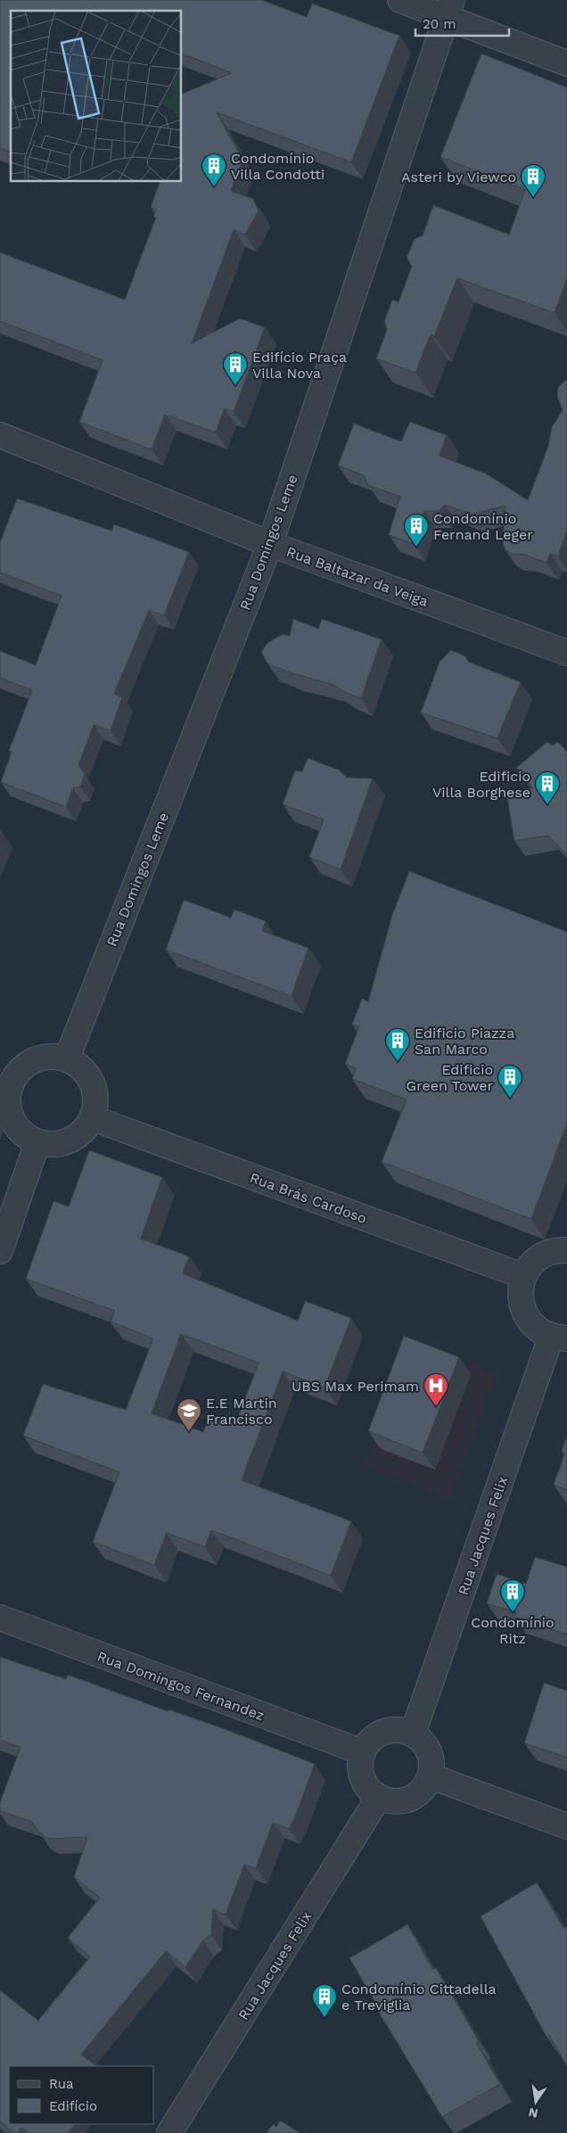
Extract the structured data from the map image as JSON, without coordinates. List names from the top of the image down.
{
  "streets": {
    "street": [
      "Rua Domingos Leme",
      "Rua Baltazar da Veiga",
      "Rua Brás Cardoso",
      "Rua Jacques Felix",
      "Rua Domingos Fernandez"
    ]
  },
  "crossings": [
    ["Rua Domingos Leme", "Rua Baltazar da Veiga"],
    ["Rua Domingos Leme", "Rua Brás Cardoso"],
    ["Rua Jacques Felix", "Rua Domingos Fernandez"]
  ],
  "places": {
    "building": [
      "Condomínio Villa Condotti",
      "Asteri by Viewco",
      "Edifício Praça Villa Nova",
      "Condomínio Fernand Leger",
      "Edificio Villa Borghese",
      "Edificio Piazza San Marco",
      "Edificio Green Tower",
      "Condomínio Ritz",
      "Condomínio Cittadella e Treviglia"
    ],
    "hospital": ["UBS Max Perimam"],
    "school or university": ["E.E Martin Francisco"]
  },
  "legend": ["Rua", "Edifício"],
  "scale_bar": "20 m",
  "north": "bottom"
}
